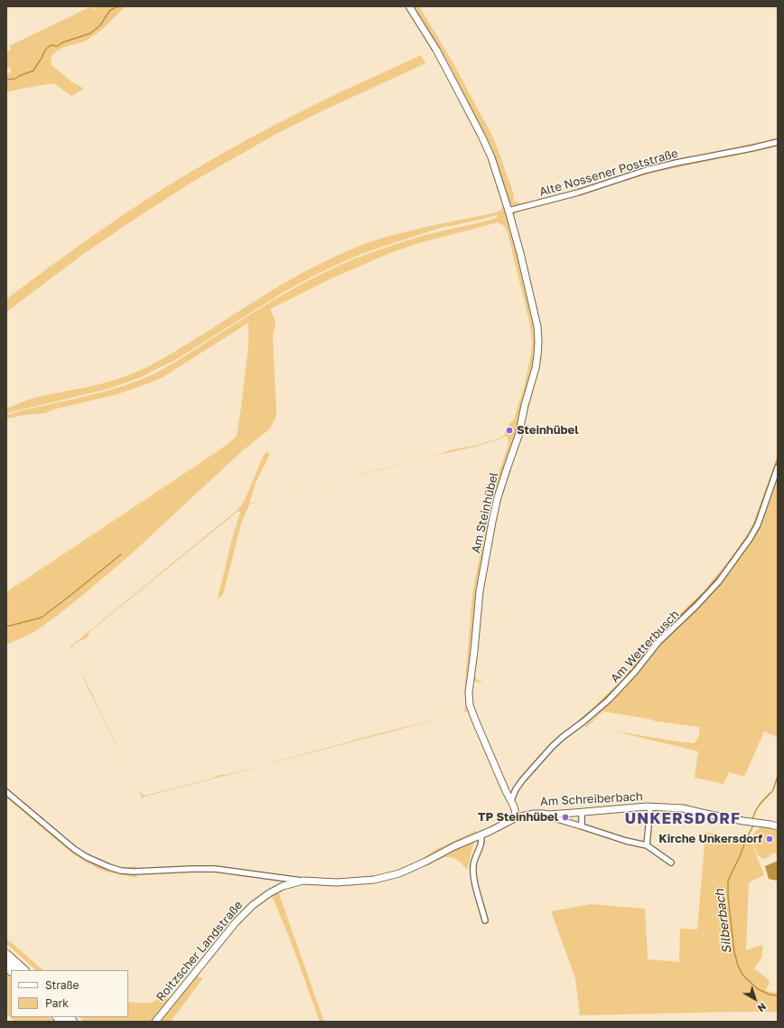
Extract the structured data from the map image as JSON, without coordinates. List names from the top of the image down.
{
  "streets": {
    "street": [
      "Alte Nossener Poststraße",
      "Am Steinhübel",
      "Am Wetterbusch",
      "Am Schreiberbach",
      "Roitzscher Landstraße"
    ]
  },
  "crossings": [
    ["Alte Nossener Poststraße", "Am Steinhübel"],
    ["Am Steinhübel", "Am Wetterbusch"],
    ["Am Steinhübel", "Am Schreiberbach"],
    ["Am Schreiberbach", "Roitzscher Landstraße"]
  ],
  "districts": ["UNKERSDORF"],
  "water": ["Silberbach"],
  "places": ["Steinhübel", "TP Steinhübel", "Kirche Unkersdorf"],
  "legend": ["Straße", "Park"],
  "north": "bottom right"
}
